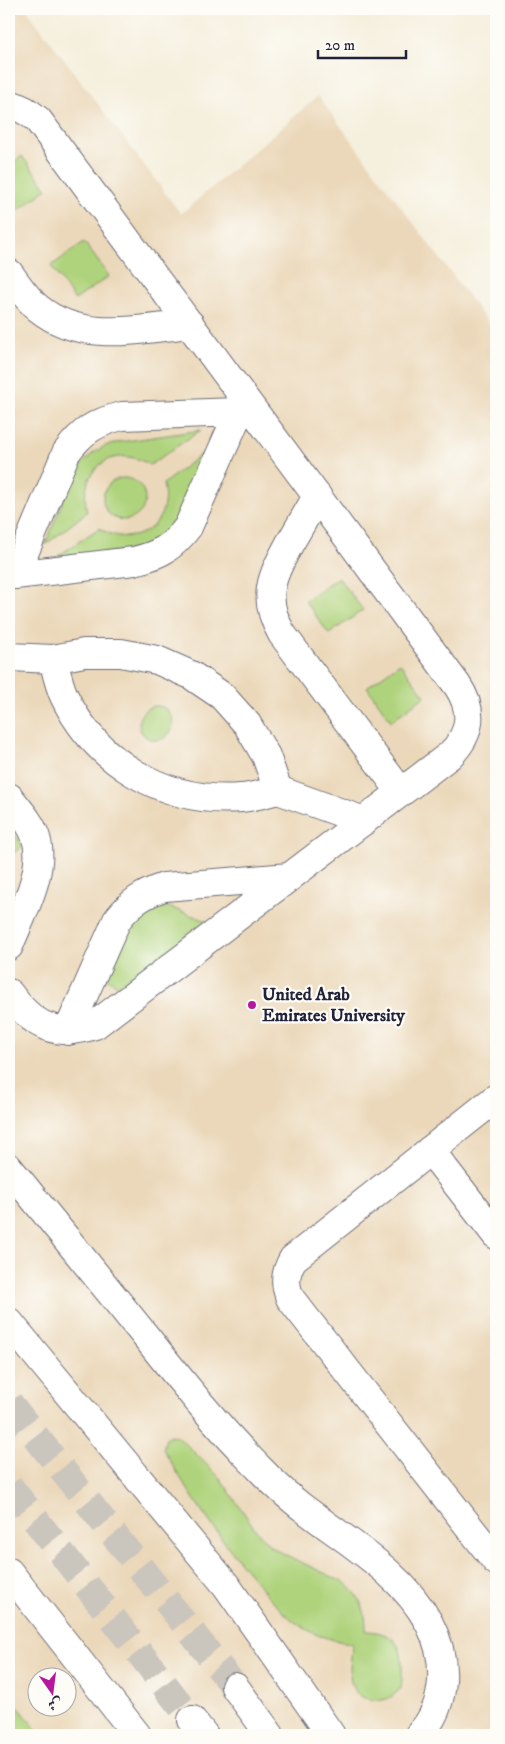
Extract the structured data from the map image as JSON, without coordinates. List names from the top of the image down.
{
  "places": ["United Arab Emirates University"],
  "scale_bar": "20 m",
  "north": "bottom"
}
